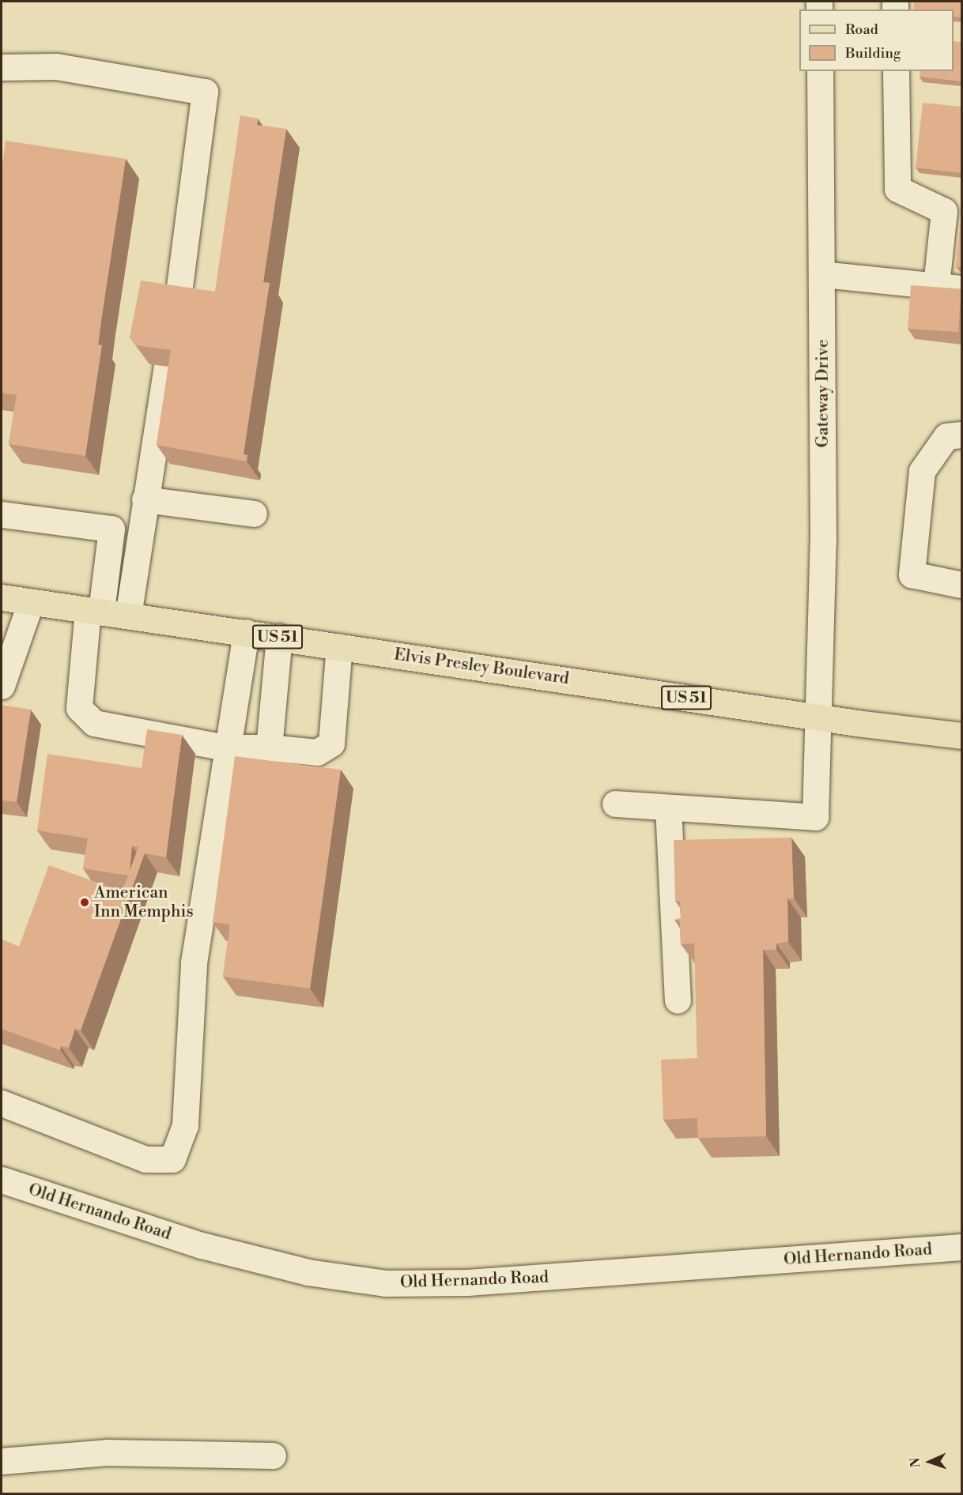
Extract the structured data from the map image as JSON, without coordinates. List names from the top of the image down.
{
  "streets": {
    "main road": ["US 51", "Elvis Presley Boulevard"],
    "street": ["Gateway Drive", "Old Hernando Road"]
  },
  "crossings": [
    ["Gateway Drive", "Elvis Presley Boulevard"]
  ],
  "places": ["American Inn Memphis"],
  "legend": ["Road", "Building"],
  "north": "left"
}
